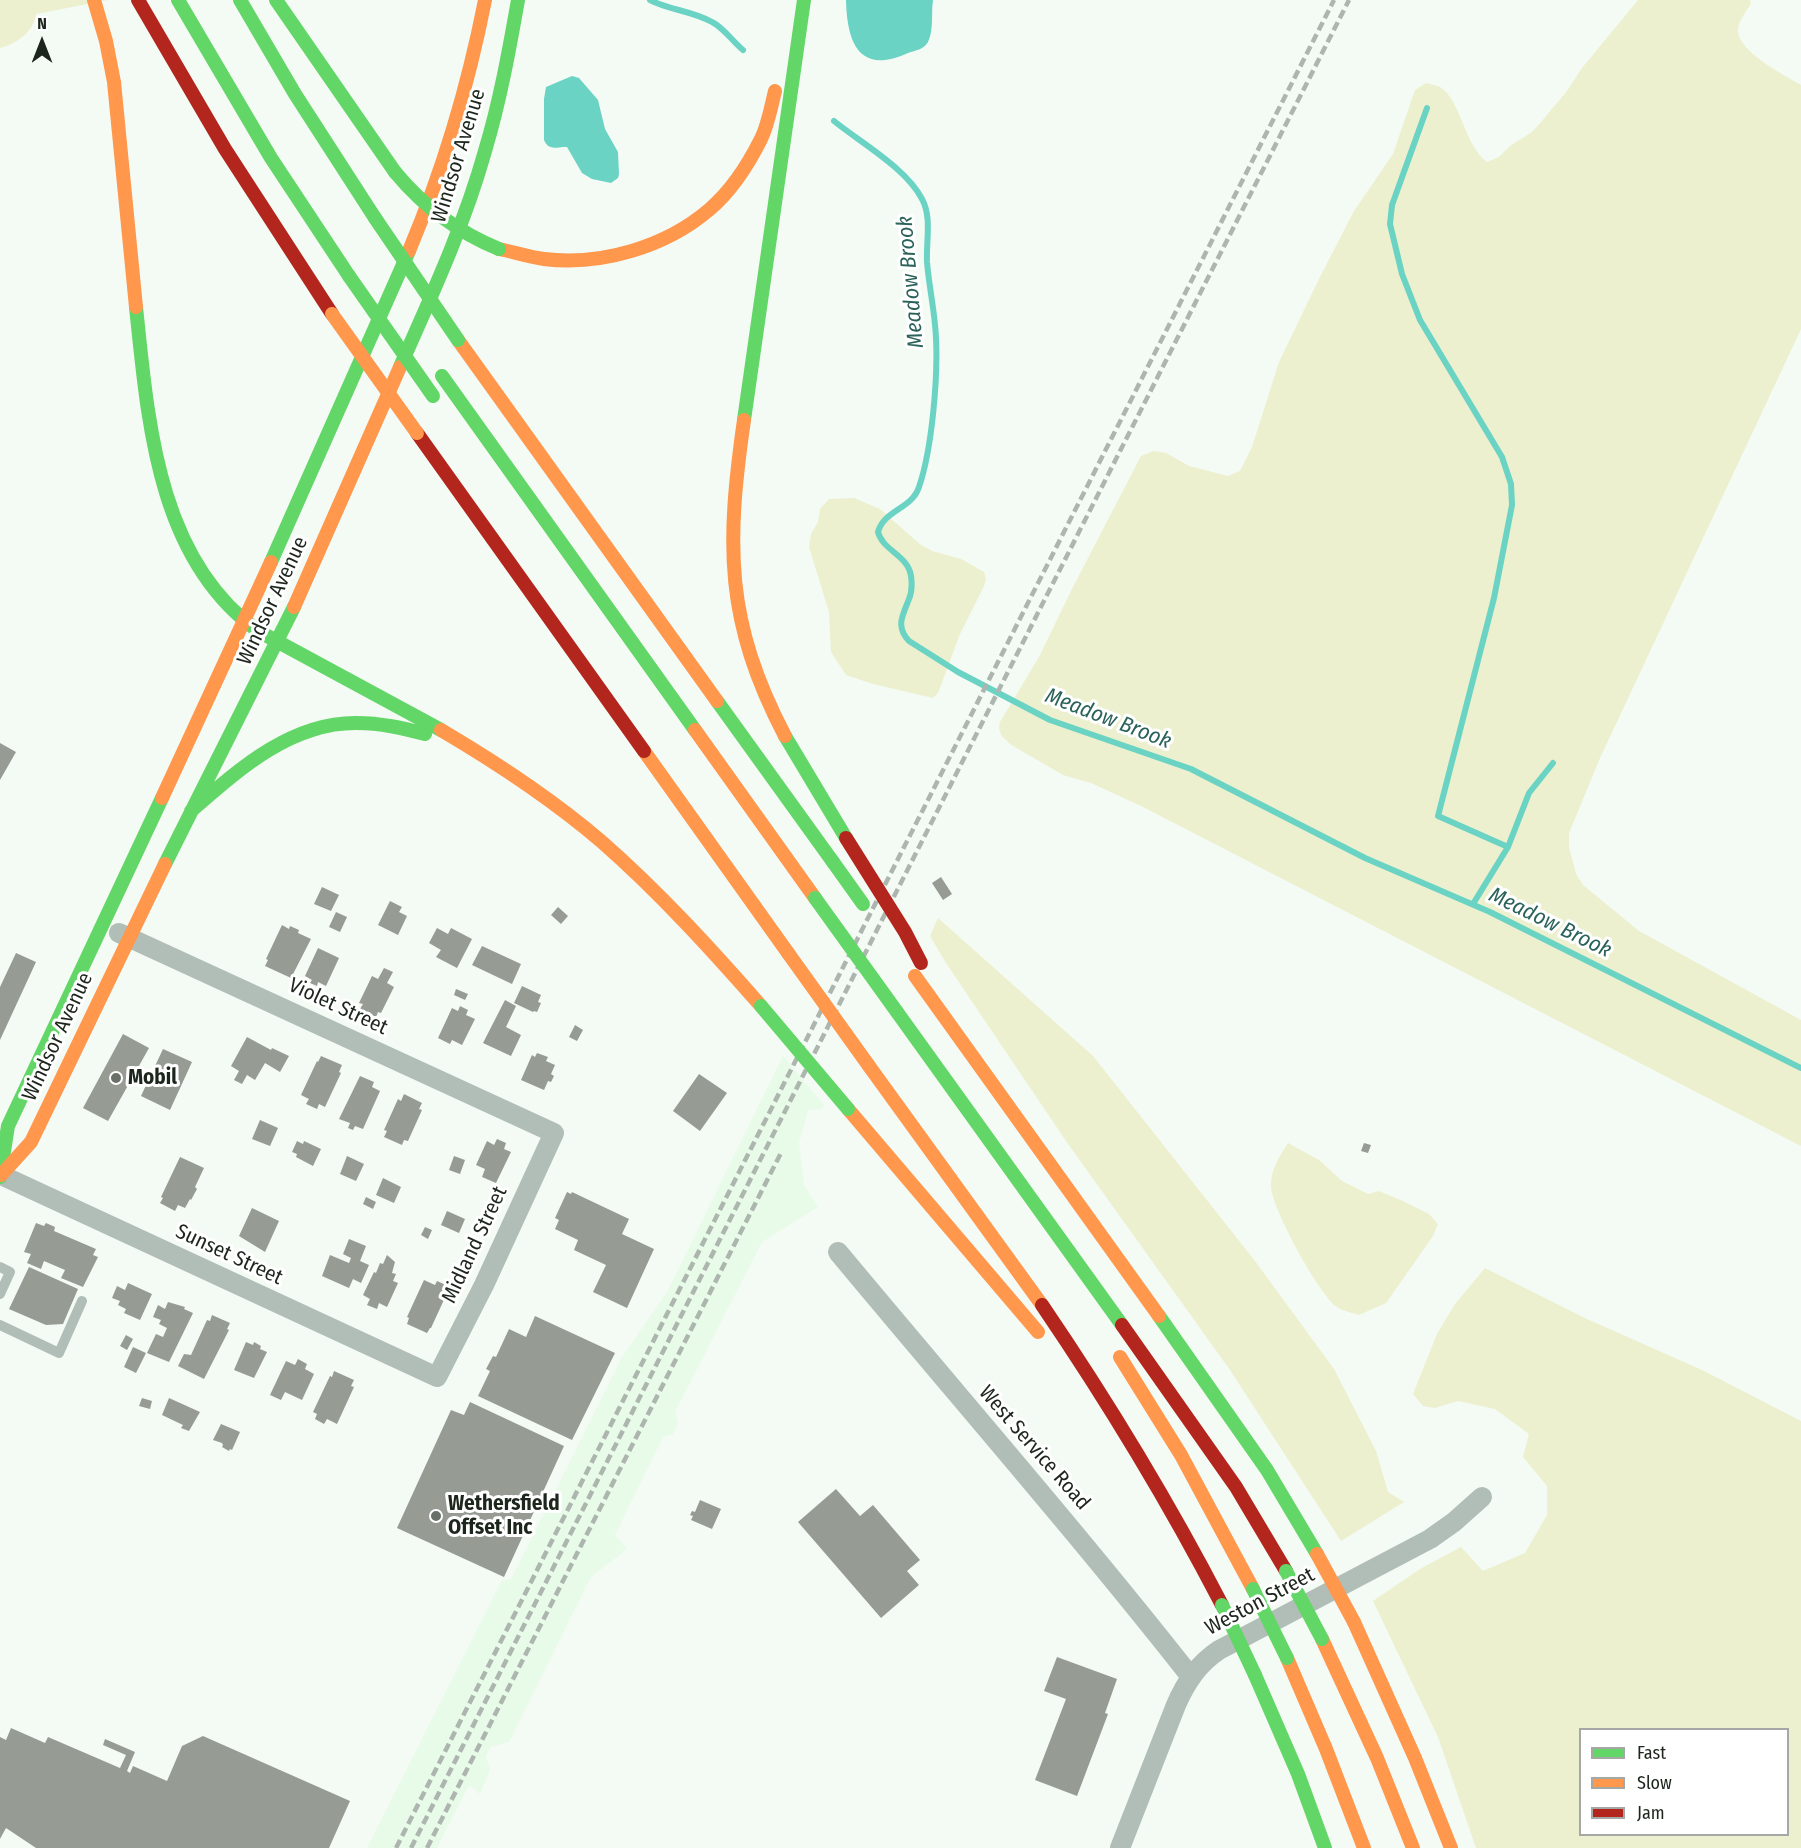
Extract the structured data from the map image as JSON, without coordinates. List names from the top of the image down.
{
  "streets": {
    "main road": ["Windsor Avenue"],
    "street": [
      "Violet Street",
      "Midland Street",
      "Sunset Street",
      "West Service Road",
      "Weston Street"
    ]
  },
  "crossings": [
    ["Windsor Avenue", "Violet Street"],
    ["Windsor Avenue", "Sunset Street"],
    ["Violet Street", "Midland Street"],
    ["Midland Street", "Sunset Street"],
    ["West Service Road", "Weston Street"]
  ],
  "water": ["Meadow Brook"],
  "places": ["Mobil", "Wethersfield Offset Inc"],
  "legend": ["Fast", "Slow", "Jam"],
  "north": "top"
}
